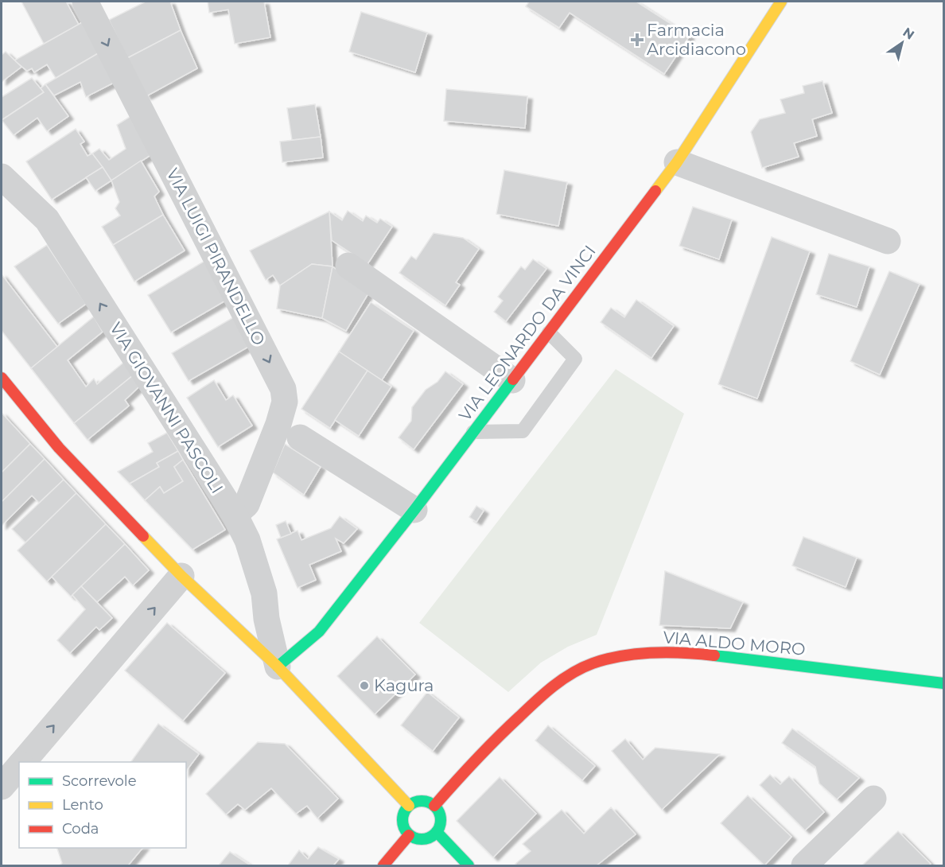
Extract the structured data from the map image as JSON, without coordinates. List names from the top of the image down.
{
  "streets": {
    "main road": ["VIA LEONARDO DA VINCI", "VIA ALDO MORO"],
    "street": ["VIA LUIGI PIRANDELLO", "VIA GIOVANNI PASCOLI"]
  },
  "crossings": [
    ["VIA LUIGI PIRANDELLO", "VIA GIOVANNI PASCOLI"],
    ["VIA LEONARDO DA VINCI", "VIA GIOVANNI PASCOLI"]
  ],
  "one_way": ["VIA LUIGI PIRANDELLO", "VIA GIOVANNI PASCOLI"],
  "places": {
    "health": ["Farmacia Arcidiacono"],
    "other": ["Kagura"]
  },
  "legend": ["Scorrevole", "Lento", "Coda"],
  "north": "top right"
}
